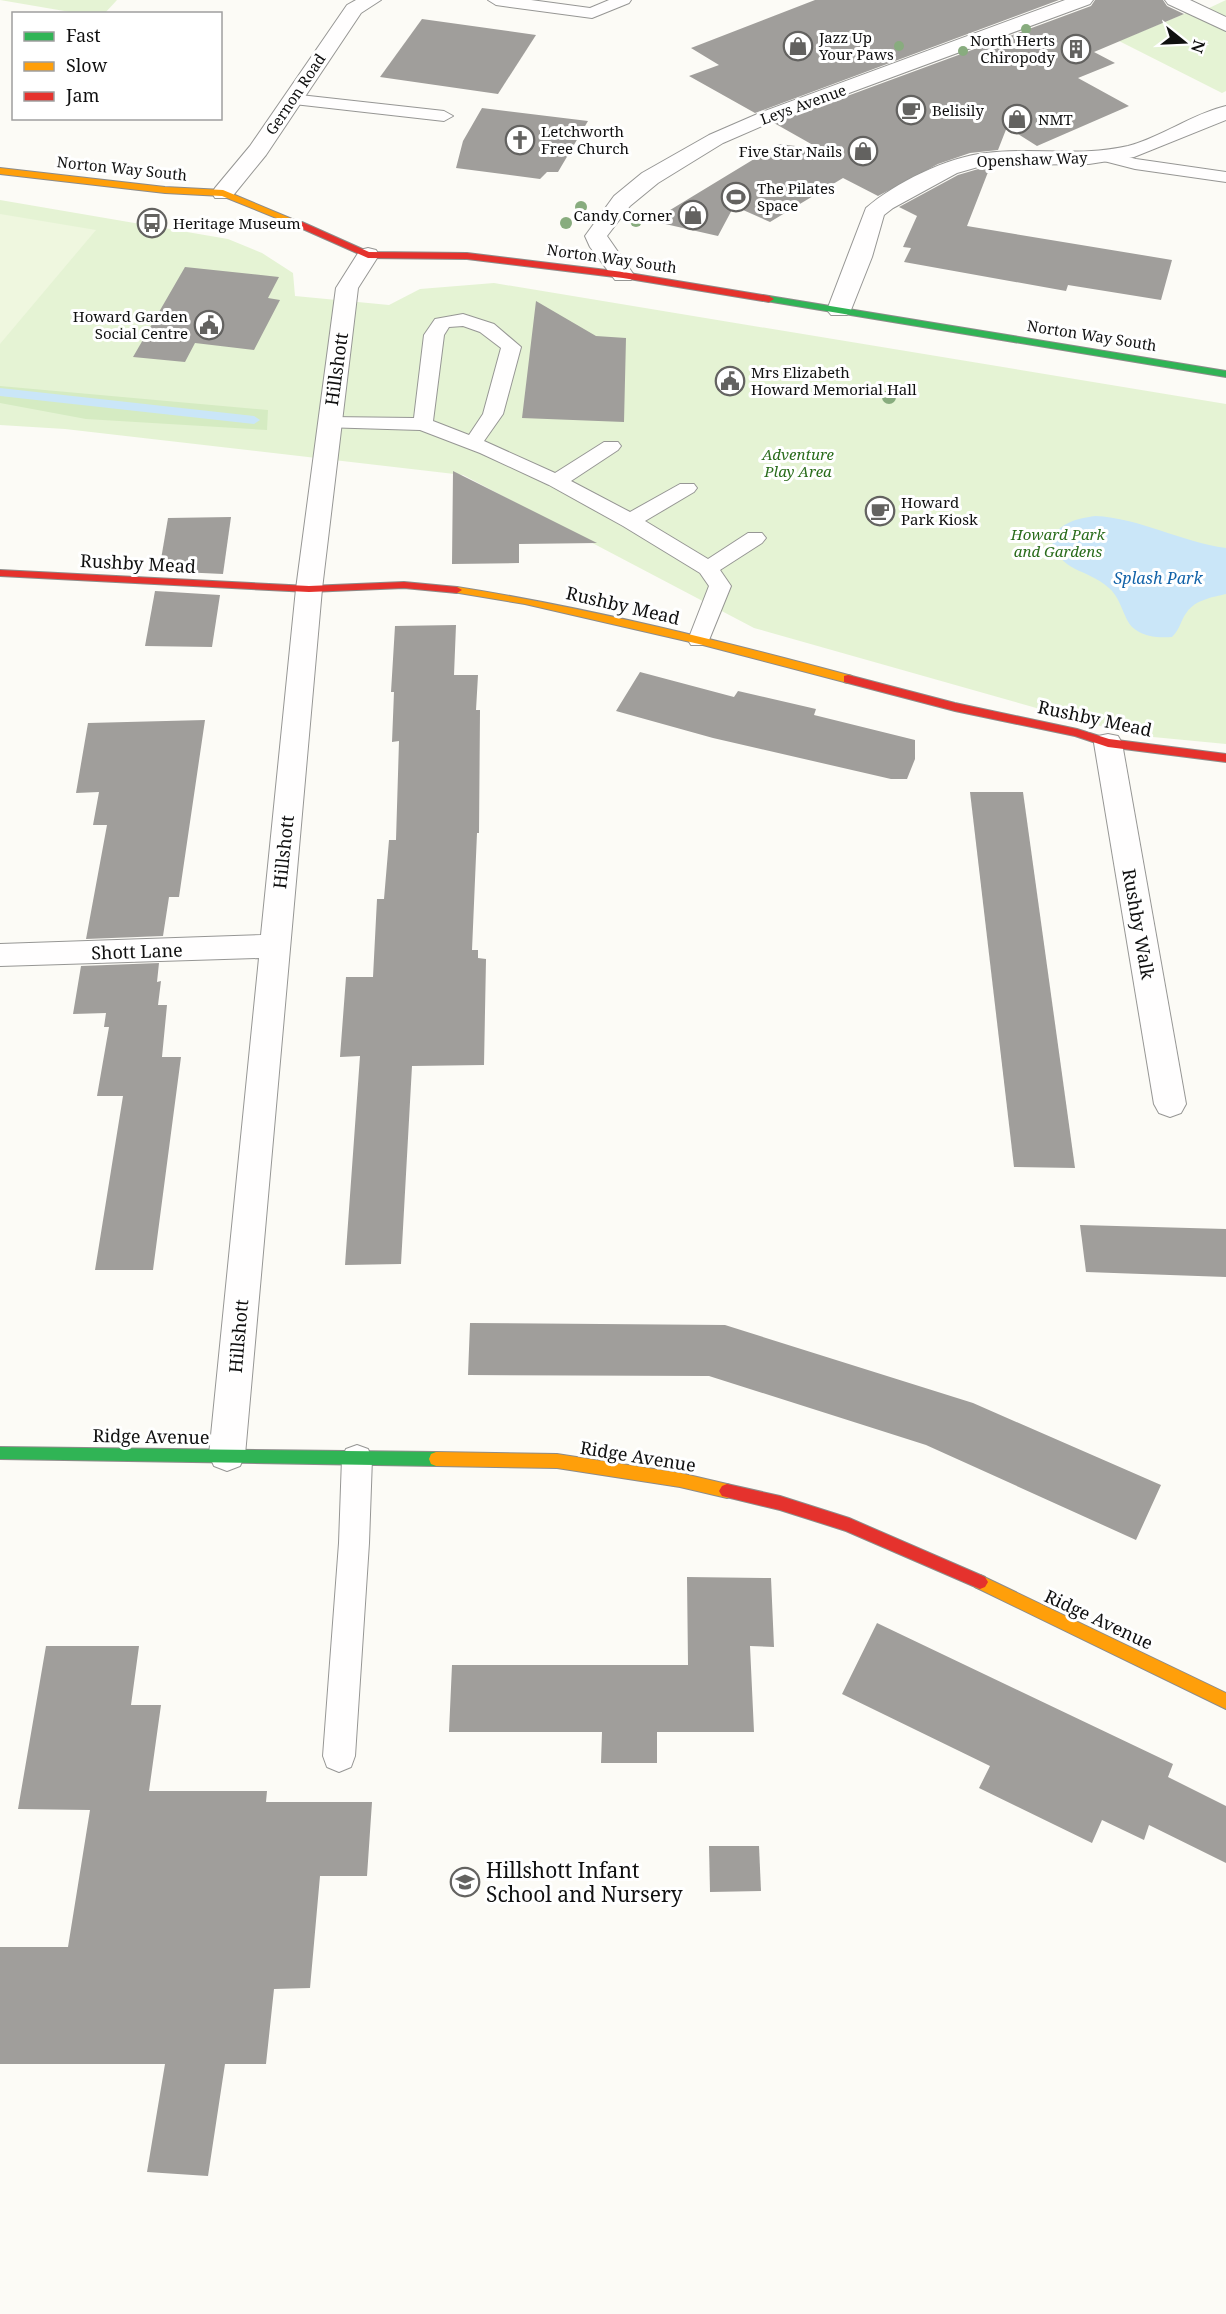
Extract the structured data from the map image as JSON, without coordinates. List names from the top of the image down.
{
  "streets": {
    "street": [
      "Gernon Road",
      "Leys Avenue",
      "Openshaw Way",
      "Norton Way South",
      "Hillshott",
      "Rushby Mead",
      "Rushby Walk",
      "Shott Lane",
      "Ridge Avenue"
    ]
  },
  "crossings": [
    ["Gernon Road", "Norton Way South"],
    ["Leys Avenue", "Norton Way South"],
    ["Openshaw Way", "Norton Way South"],
    ["Norton Way South", "Hillshott"],
    ["Hillshott", "Rushby Mead"],
    ["Hillshott", "Shott Lane"],
    ["Hillshott", "Ridge Avenue"],
    ["Rushby Mead", "Rushby Walk"]
  ],
  "water": ["Splash Park"],
  "parks": ["Adventure Play Area", "Howard Park and Gardens"],
  "places": {
    "shop": [
      "Jazz Up Your Paws",
      "NMT",
      "Five Star Nails",
      "Candy Corner"
    ],
    "building": ["North Herts Chiropody"],
    "cafe": ["Belisily", "Howard Park Kiosk"],
    "church": ["Letchworth Free Church"],
    "sports": ["The Pilates Space"],
    "bus stop": ["Heritage Museum"],
    "public building": ["Howard Garden Social Centre", "Mrs Elizabeth Howard Memorial Hall"],
    "school or university": ["Hillshott Infant School and Nursery"]
  },
  "legend": ["Fast", "Slow", "Jam"],
  "north": "right"
}
